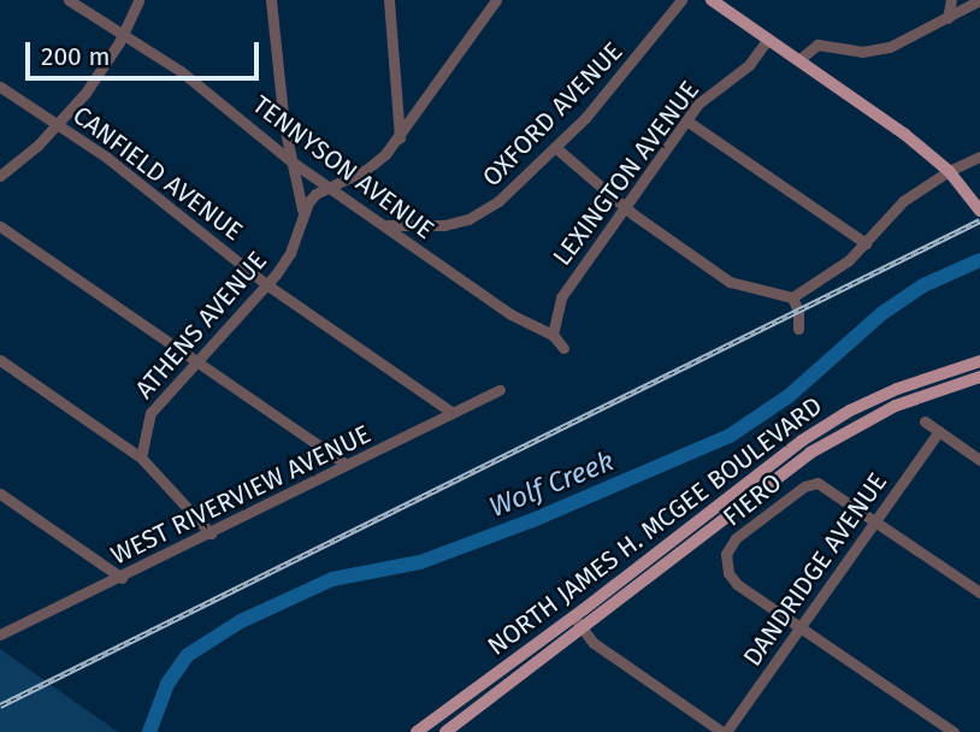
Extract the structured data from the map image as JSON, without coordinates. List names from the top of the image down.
{
  "streets": {
    "main road": ["NORTH JAMES H. MCGEE BOULEVARD"],
    "street": [
      "OXFORD AVENUE",
      "TENNYSON AVENUE",
      "CANFIELD AVENUE",
      "LEXINGTON AVENUE",
      "ATHENS AVENUE",
      "WEST RIVERVIEW AVENUE",
      "FIERO",
      "DANDRIDGE AVENUE"
    ]
  },
  "crossings": [
    ["OXFORD AVENUE", "TENNYSON AVENUE"],
    ["TENNYSON AVENUE", "LEXINGTON AVENUE"],
    ["TENNYSON AVENUE", "ATHENS AVENUE"],
    ["CANFIELD AVENUE", "ATHENS AVENUE"],
    ["CANFIELD AVENUE", "WEST RIVERVIEW AVENUE"],
    ["FIERO", "DANDRIDGE AVENUE"]
  ],
  "water": ["Wolf Creek"],
  "scale_bar": "200 m"
}
